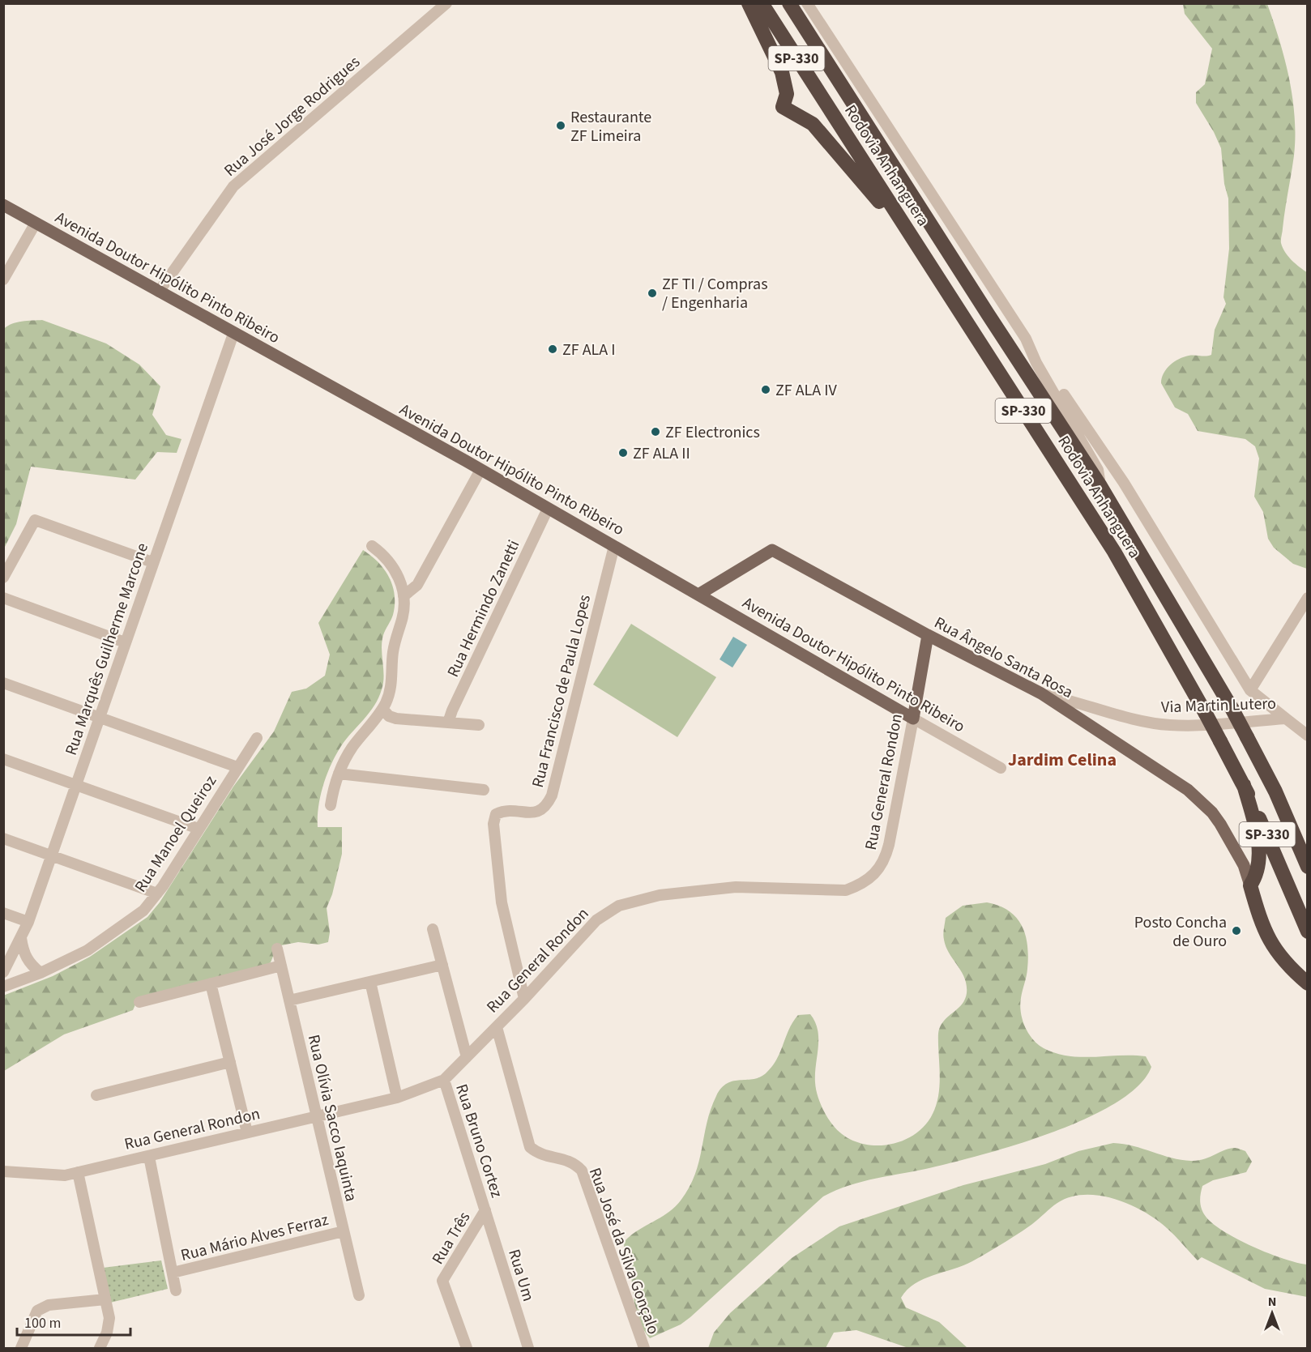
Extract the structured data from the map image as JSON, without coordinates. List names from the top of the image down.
{
  "streets": {
    "highway": ["SP-330", "Rodovia Anhanguera"],
    "main road": ["Avenida Doutor Hipólito Pinto Ribeiro", "Rua Ângelo Santa Rosa", "Rua General Rondon"],
    "street": [
      "Rua José Jorge Rodrigues",
      "Rua Hermindo Zanetti",
      "Rua Marquês Guilherme Marcone",
      "Rua Francisco de Paula Lopes",
      "Via Martin Lutero",
      "Rua Manoel Queiroz",
      "Rua Olívia Sacco Iaquinta",
      "Rua Bruno Cortez",
      "Rua Mário Alves Ferraz",
      "Rua Três",
      "Rua José da Silva Gonçalo",
      "Rua Um"
    ]
  },
  "crossings": [
    ["Rua José Jorge Rodrigues", "Avenida Doutor Hipólito Pinto Ribeiro"],
    ["Avenida Doutor Hipólito Pinto Ribeiro", "Rua Hermindo Zanetti"],
    ["Avenida Doutor Hipólito Pinto Ribeiro", "Rua Marquês Guilherme Marcone"],
    ["Avenida Doutor Hipólito Pinto Ribeiro", "Rua Ângelo Santa Rosa"],
    ["Avenida Doutor Hipólito Pinto Ribeiro", "Rua Francisco de Paula Lopes"],
    ["Avenida Doutor Hipólito Pinto Ribeiro", "Rua General Rondon"],
    ["Rua Ângelo Santa Rosa", "Via Martin Lutero"],
    ["Rua Ângelo Santa Rosa", "Rua General Rondon"],
    ["Rua Francisco de Paula Lopes", "Rua General Rondon"],
    ["Rua General Rondon", "Rua Olívia Sacco Iaquinta"],
    ["Rua General Rondon", "Rua Bruno Cortez"],
    ["Rua General Rondon", "Rua José da Silva Gonçalo"],
    ["Rua Olívia Sacco Iaquinta", "Rua Mário Alves Ferraz"],
    ["Rua Bruno Cortez", "Rua Três"],
    ["Rua Bruno Cortez", "Rua Um"],
    ["Rua Três", "Rua Um"]
  ],
  "districts": ["Jardim Celina"],
  "places": [
    "Restaurante ZF Limeira",
    "ZF TI / Compras / Engenharia",
    "ZF ALA I",
    "ZF ALA IV",
    "ZF Electronics",
    "ZF ALA II",
    "Posto Concha de Ouro"
  ],
  "scale_bar": "100 m",
  "north": "top"
}
